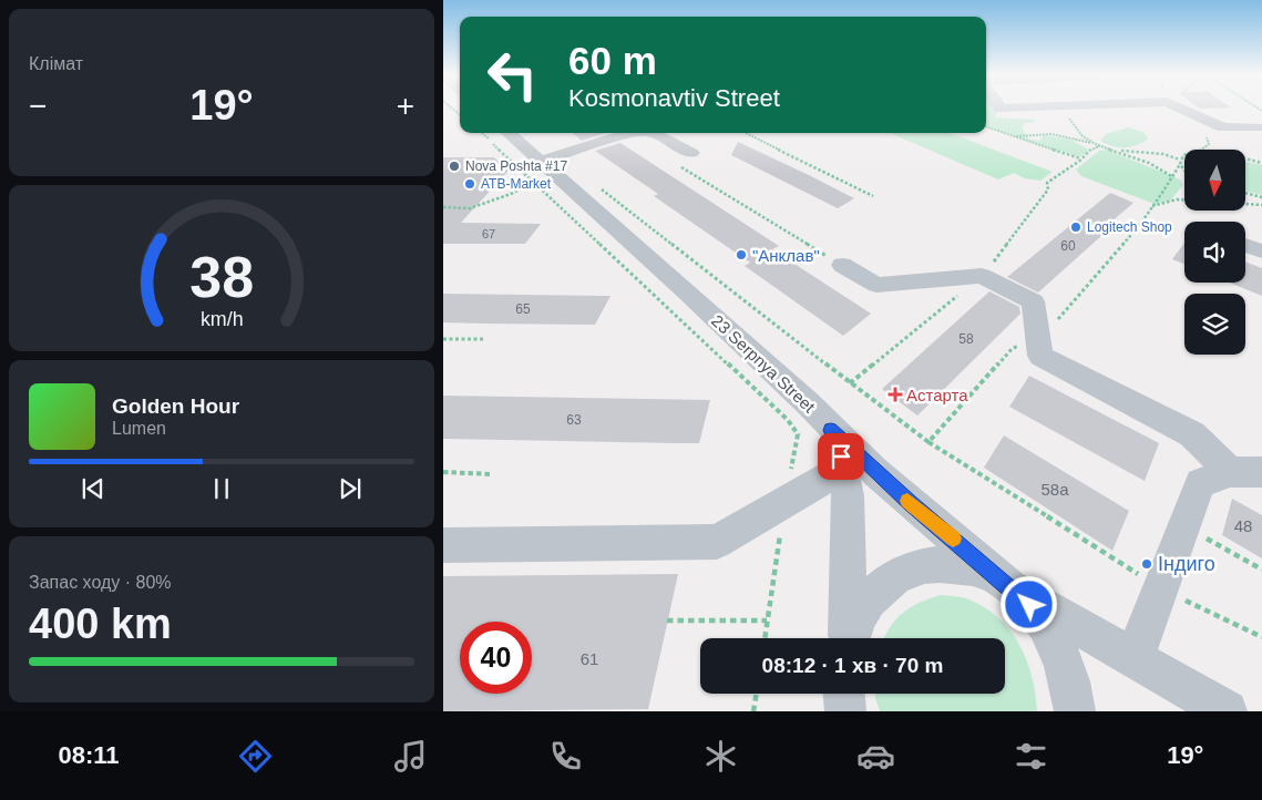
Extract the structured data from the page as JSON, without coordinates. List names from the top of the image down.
{
  "streets": {
    "street": ["23 Serpnya Street"]
  },
  "places": {
    "other": [
      "Nova Poshta #17",
      "ATB-Market",
      "Logitech Shop",
      "\"Анклав\"",
      "Індиго"
    ],
    "health": ["Астарта"]
  },
  "house_numbers": [
    "67",
    "60",
    "65",
    "58",
    "63",
    "58а",
    "48",
    "61"
  ],
  "north": "bottom",
  "page": {
    "tile": [
      "Клімат",
      ["Запас ходу · 80%", "400 km"]
    ],
    "turn": ["60 m", "Kosmonavtiv Street"],
    "heat": ["−", "19°", "+"],
    "song": ["Golden Hour", "Lumen"],
    "limit": "40",
    "trip": "08:12 · 1 хв · 70 m",
    "tabs": ["08:11", "19°"],
    "gauge": ["38", "km/h"]
  }
}
